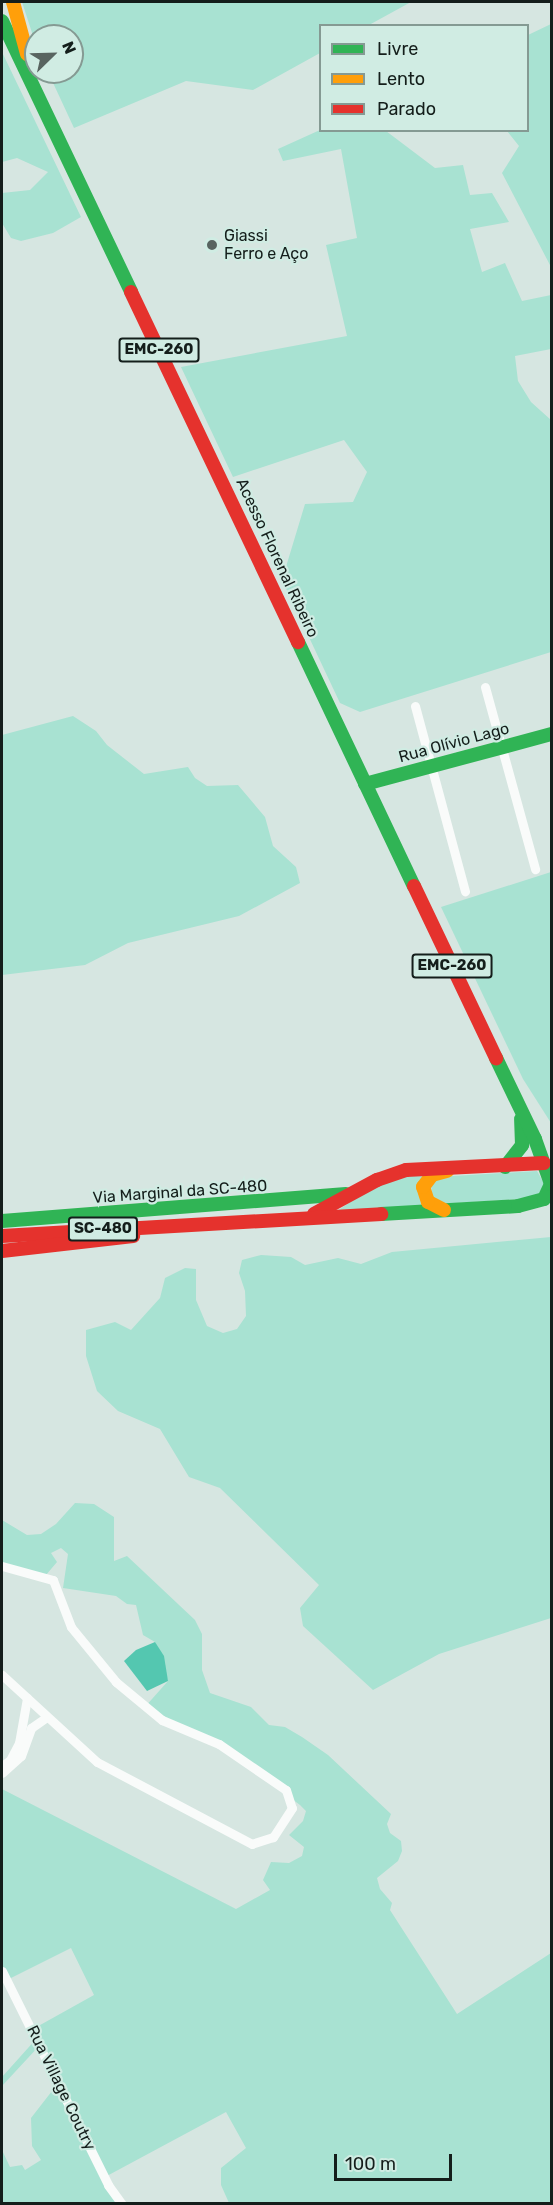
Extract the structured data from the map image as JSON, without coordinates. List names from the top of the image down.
{
  "streets": {
    "main road": [
      "EMC-260",
      "Acesso Florenal Ribeiro",
      "Rua Olívio Lago",
      "Via Marginal da SC-480",
      "SC-480"
    ],
    "street": ["Rua Village Coutry"]
  },
  "crossings": [
    ["Acesso Florenal Ribeiro", "Rua Olívio Lago"],
    ["Acesso Florenal Ribeiro", "SC-480"],
    ["Via Marginal da SC-480", "SC-480"]
  ],
  "places": ["Giassi Ferro e Aço"],
  "legend": ["Livre", "Lento", "Parado"],
  "scale_bar": "100 m",
  "north": "top right"
}
